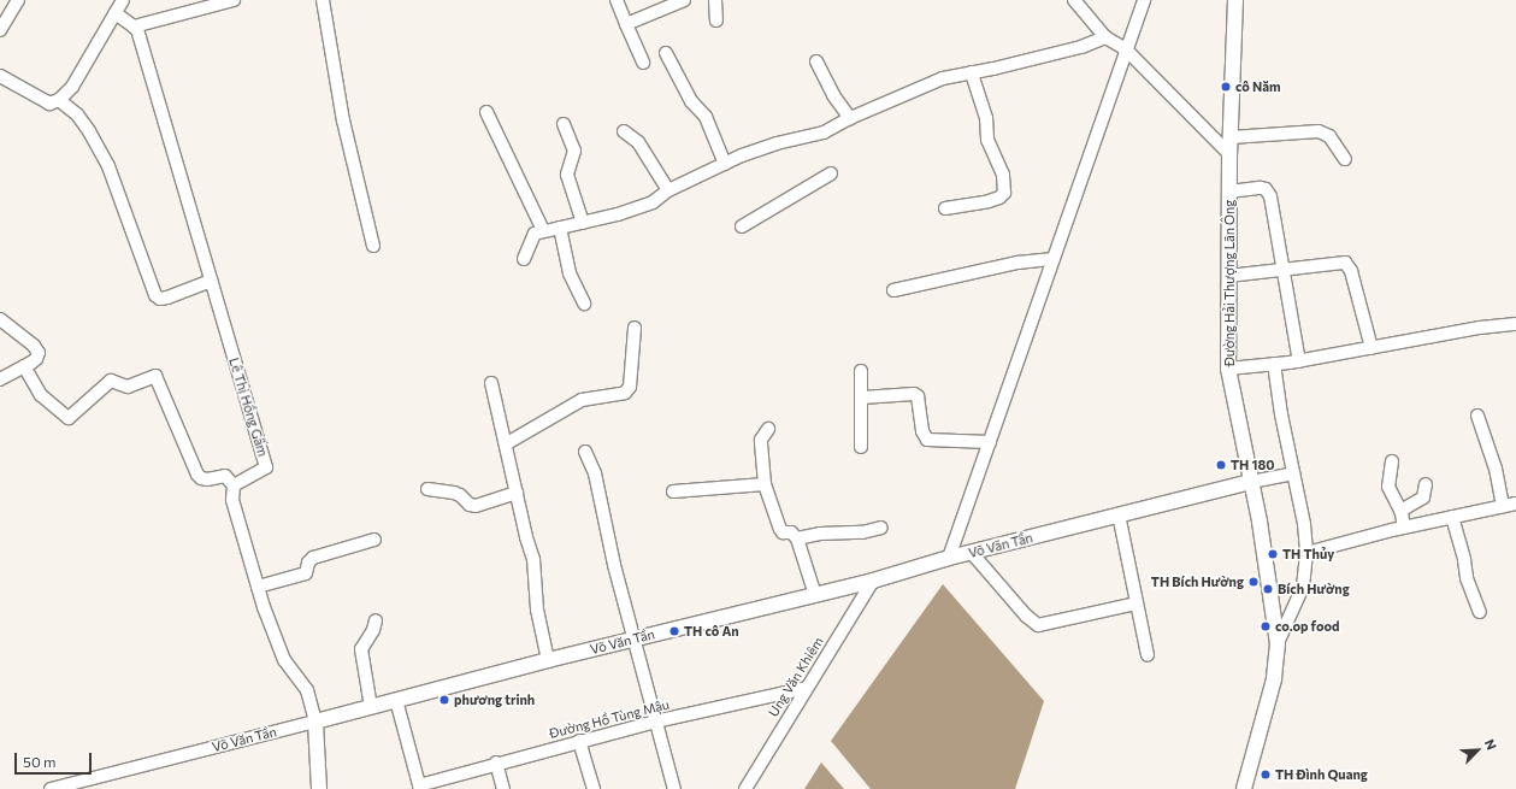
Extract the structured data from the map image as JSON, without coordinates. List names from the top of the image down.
{
  "streets": {
    "street": [
      "Đường Hải Thượng Lãn Ông",
      "Lê Thị Hồng Gấm",
      "Võ Văn Tần",
      "Ung Văn Khiêm",
      "Đường Hồ Tùng Mậu"
    ]
  },
  "crossings": [
    ["Đường Hải Thượng Lãn Ông", "Võ Văn Tần"],
    ["Võ Văn Tần", "Ung Văn Khiêm"],
    ["Ung Văn Khiêm", "Đường Hồ Tùng Mậu"]
  ],
  "places": [
    "cô Năm",
    "TH 180",
    "TH Thủy",
    "TH Bích Hường",
    "Bích Hường",
    "co.op food",
    "TH cô An",
    "phương trinh",
    "TH Đình Quang"
  ],
  "scale_bar": "50 m",
  "north": "top right"
}
